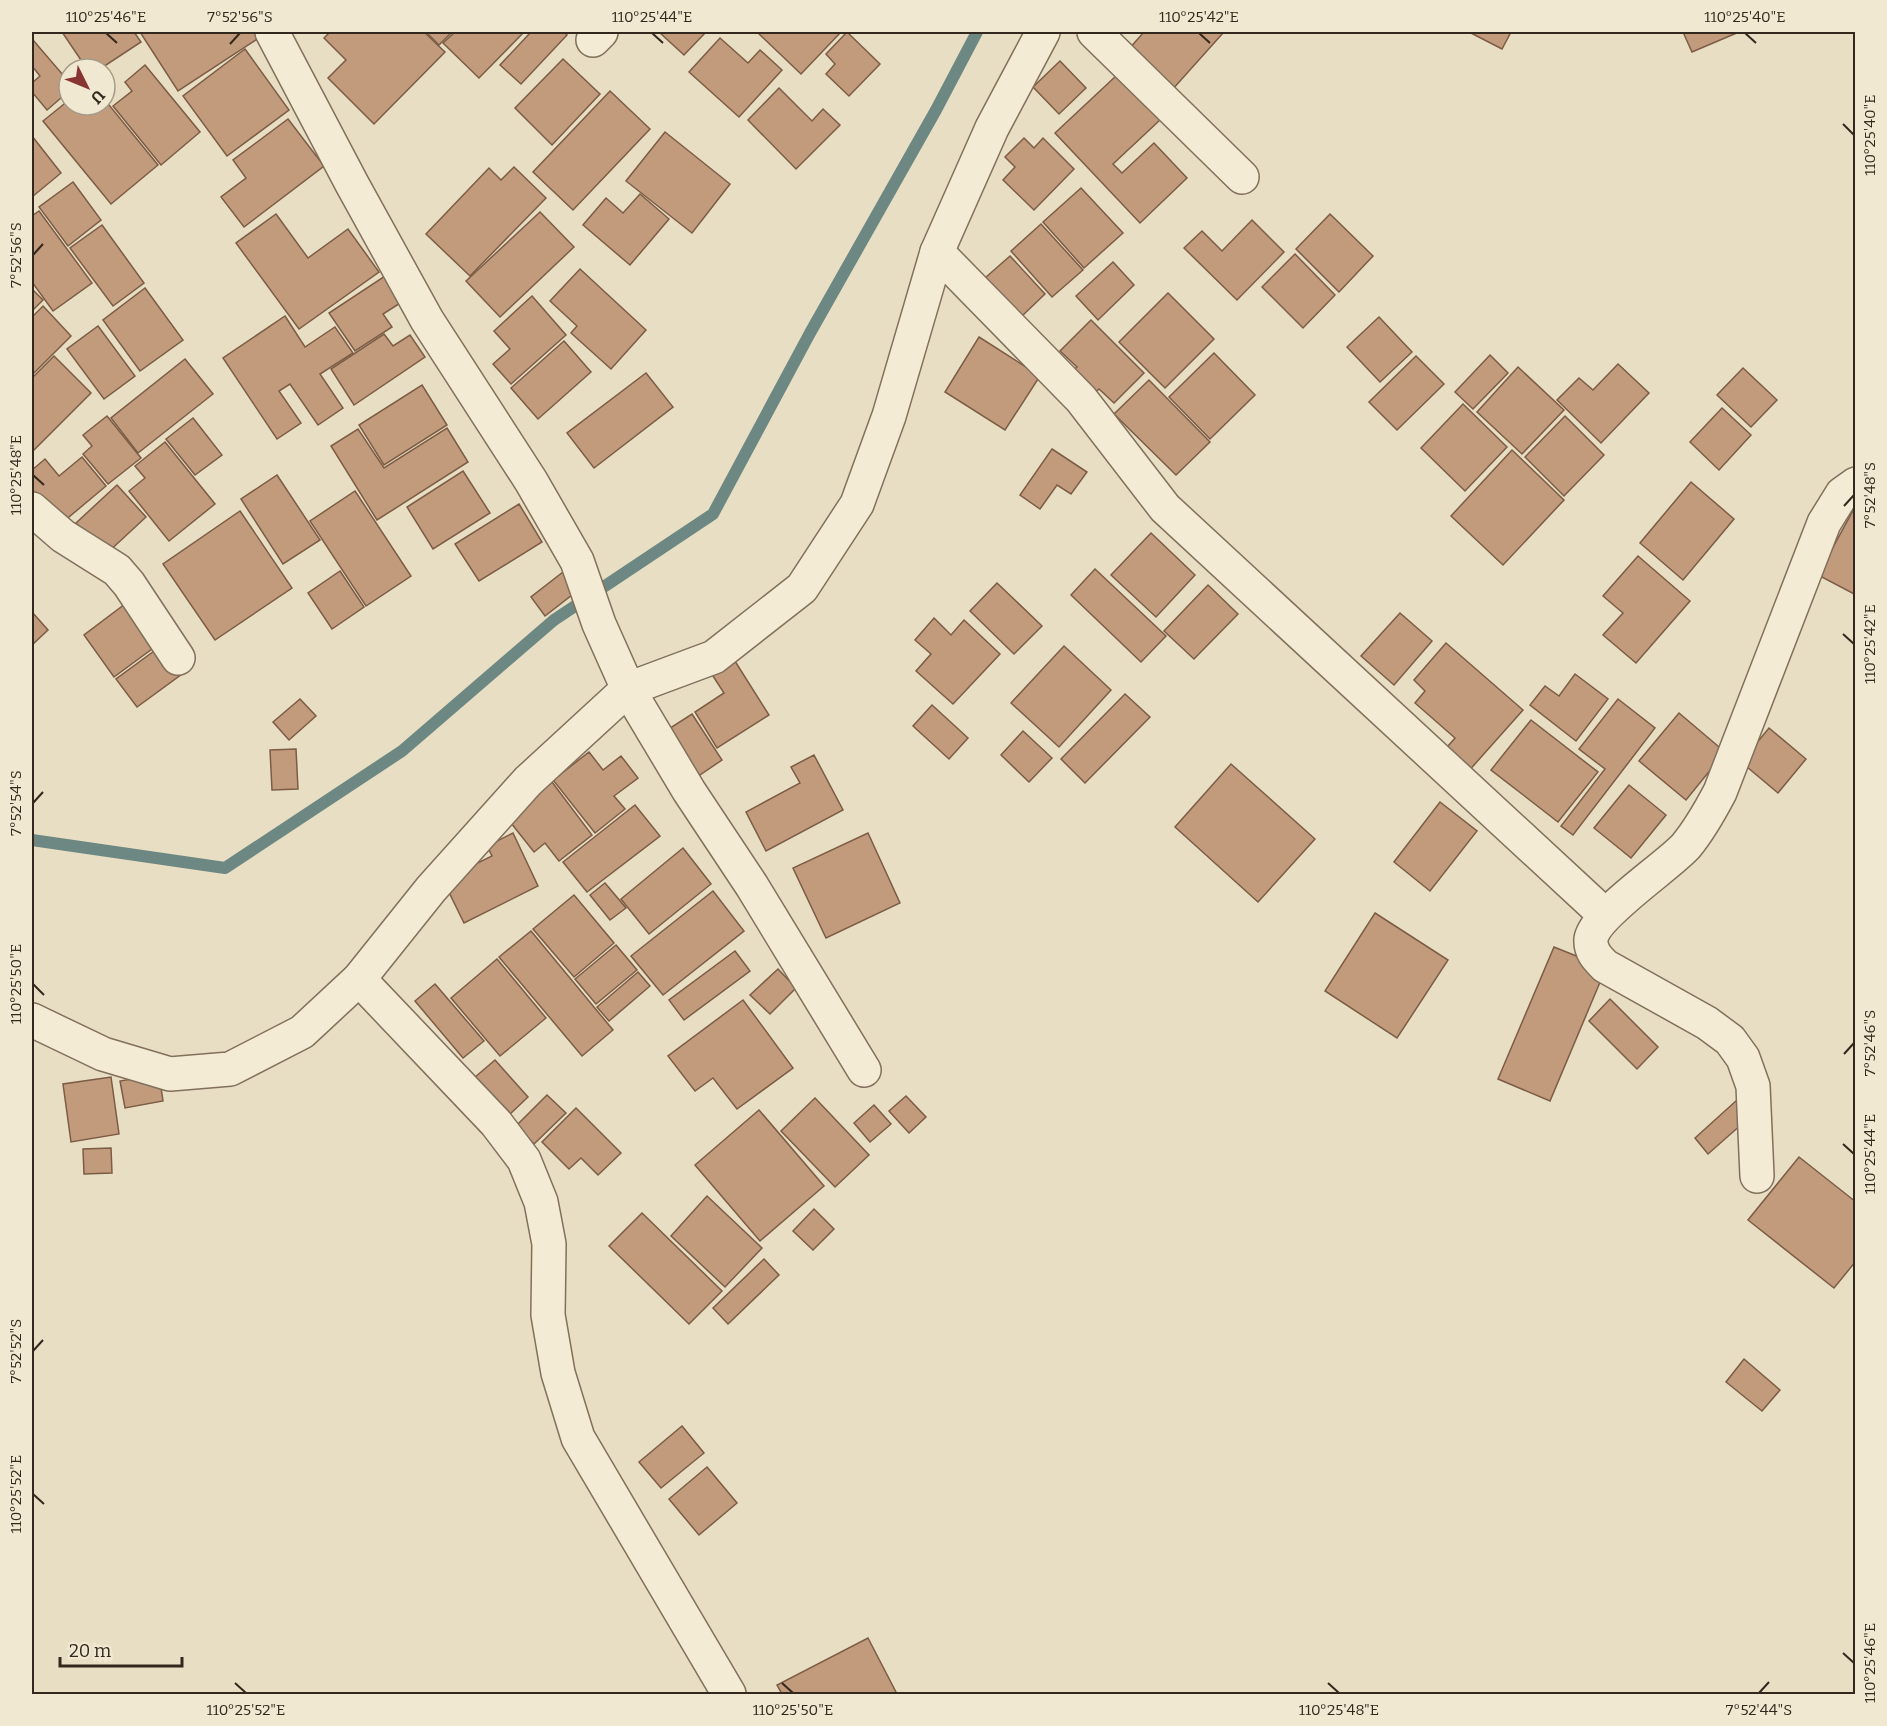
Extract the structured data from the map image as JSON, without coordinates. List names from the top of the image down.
{
  "scale_bar": "20 m",
  "north": "bottom right",
  "coordinates": [
    "110°25'46\"E",
    "7°52'56\"S",
    "110°25'44\"E",
    "110°25'42\"E",
    "110°25'40\"E",
    "110°25'48\"E",
    "7°52'48\"S",
    "7°52'54\"S",
    "110°25'50\"E",
    "7°52'46\"S",
    "7°52'52\"S",
    "110°25'52\"E",
    "7°52'44\"S"
  ]
}
